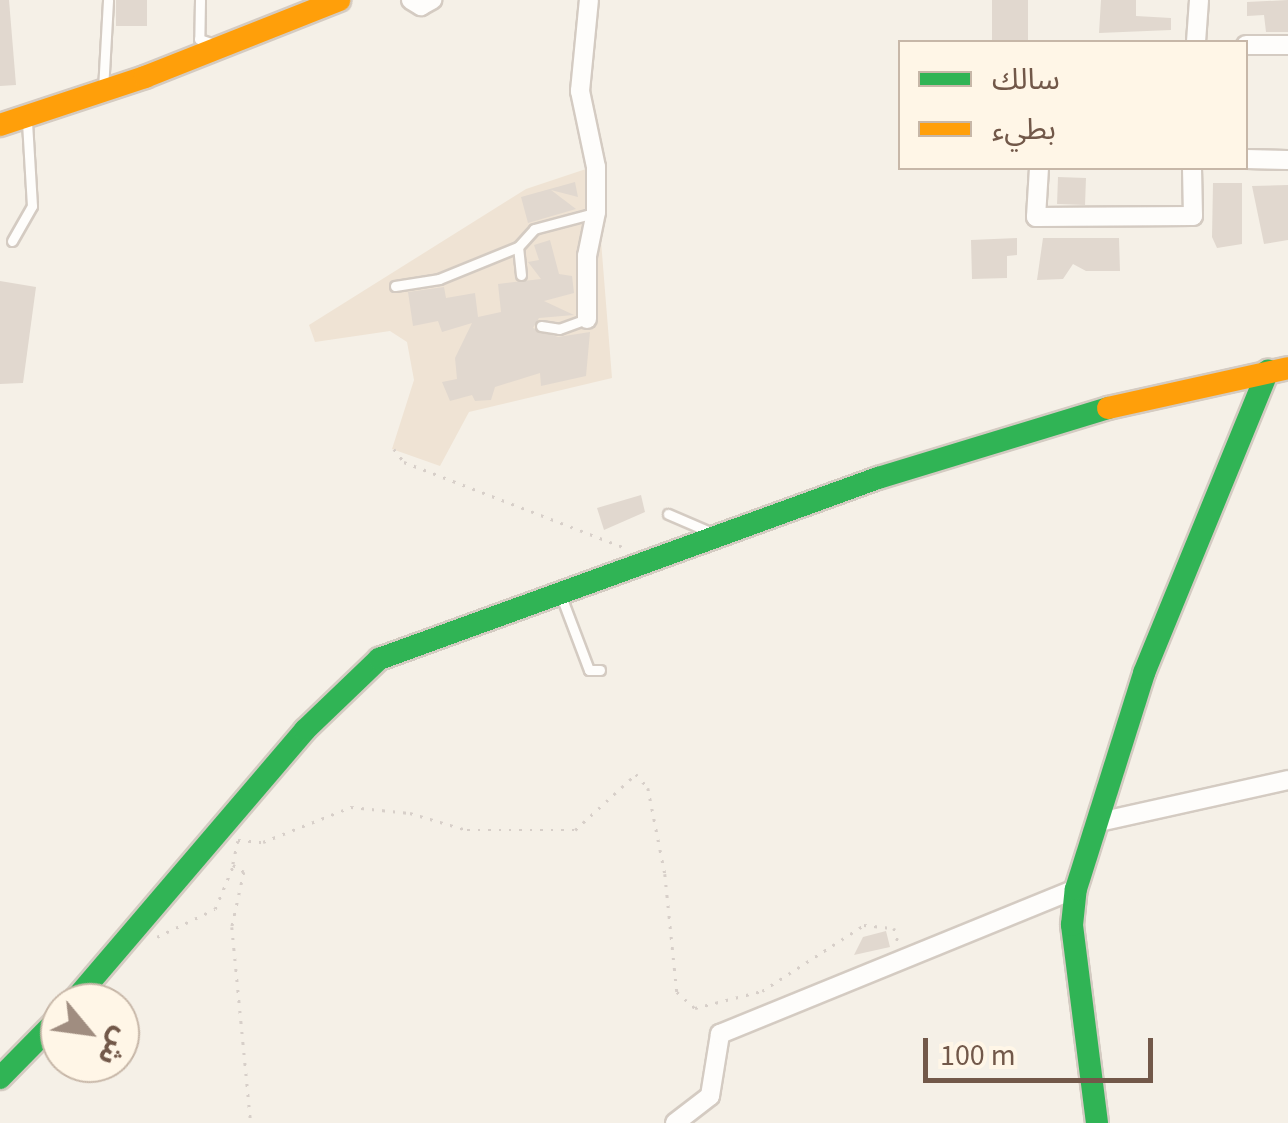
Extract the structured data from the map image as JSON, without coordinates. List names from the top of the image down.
{
  "legend": ["سالك", "بطيء"],
  "scale_bar": "100 m",
  "north": "bottom right"
}
